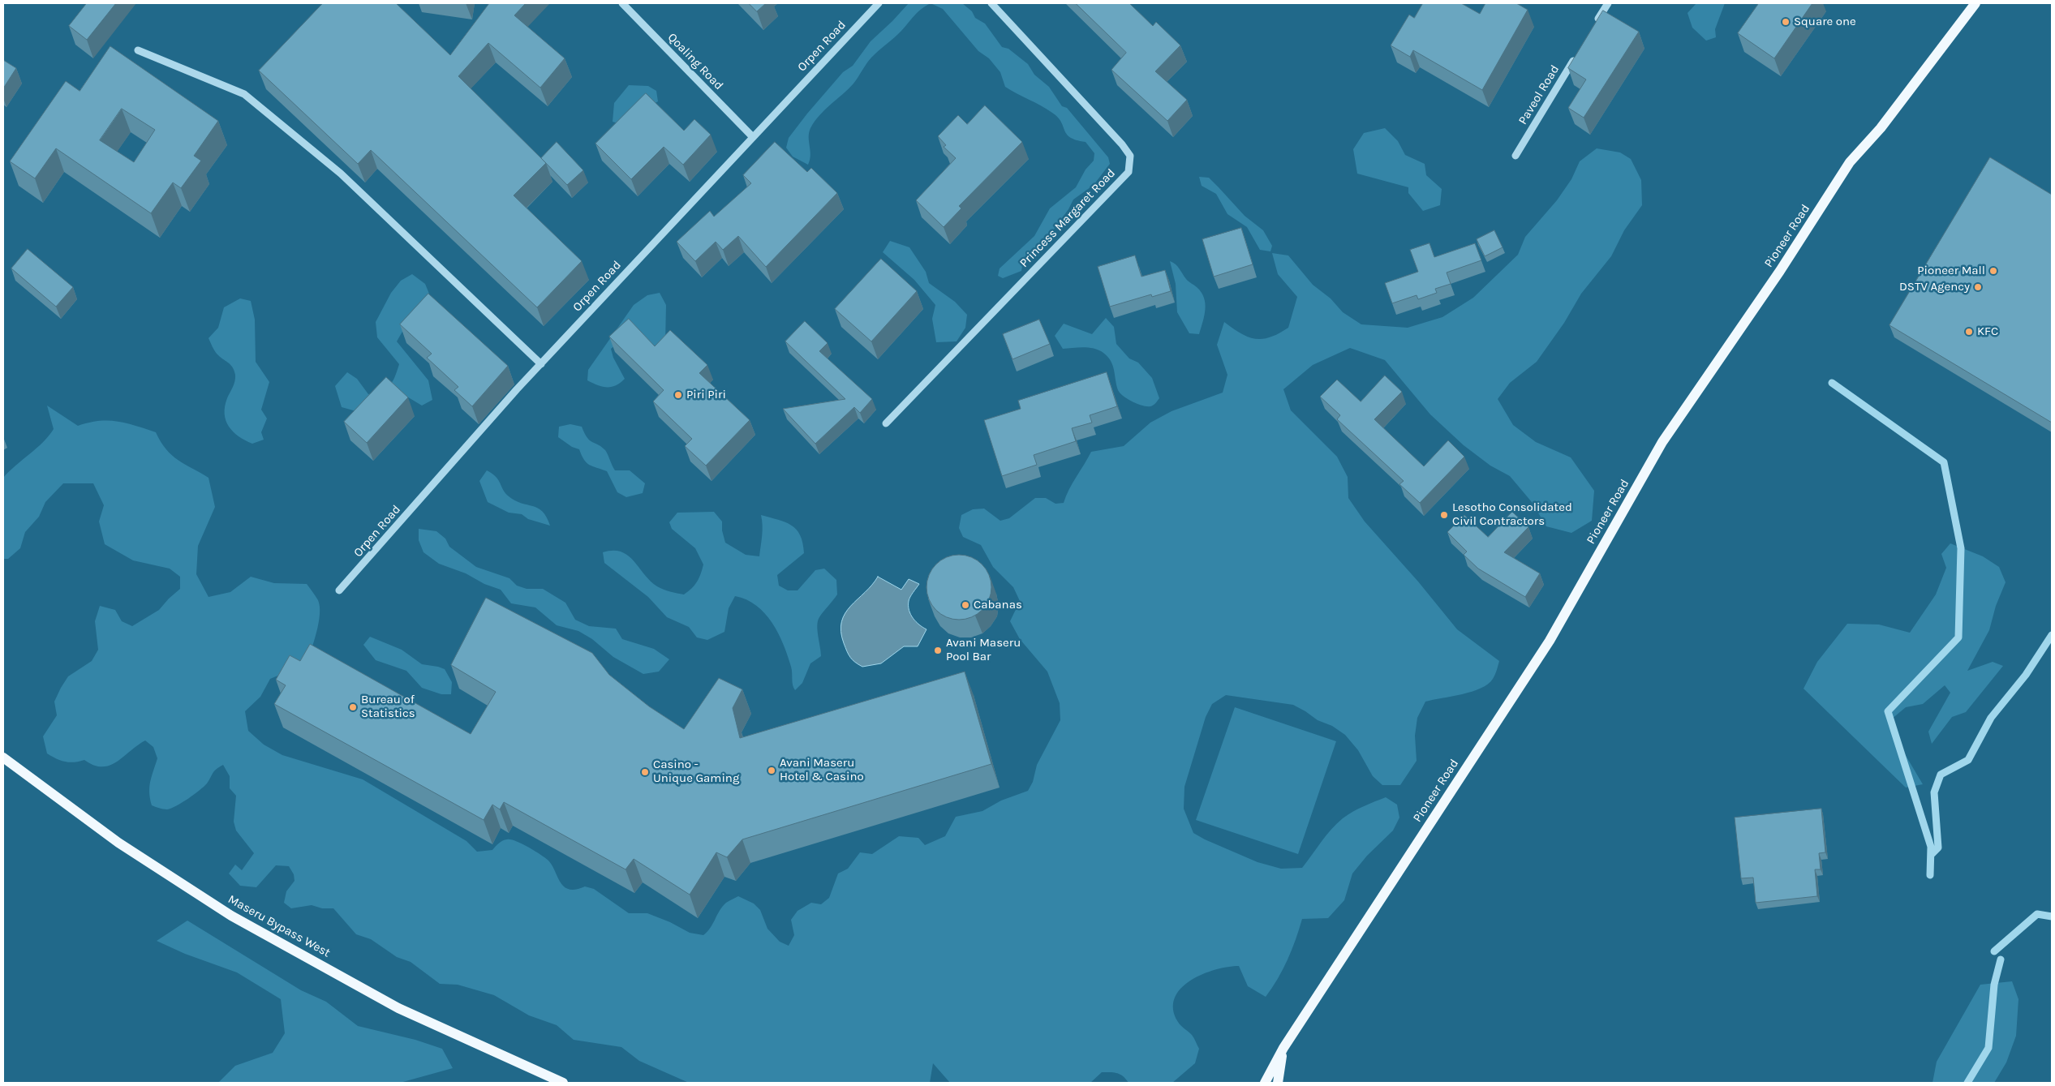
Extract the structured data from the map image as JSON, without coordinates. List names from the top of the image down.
{
  "streets": {
    "main road": ["Pioneer Road", "Maseru Bypass West"],
    "street": [
      "Orpen Road",
      "Qoaling Road",
      "Paveol Road",
      "Princess Margaret Road"
    ]
  },
  "crossings": [
    ["Orpen Road", "Qoaling Road"]
  ],
  "places": [
    "Square one",
    "Pioneer Mall",
    "DSTV Agency",
    "KFC",
    "Piri Piri",
    "Lesotho Consolidated Civil Contractors",
    "Cabanas",
    "Avani Maseru Pool Bar",
    "Bureau of Statistics",
    "Avani Maseru Hotel & Casino",
    "Casino - Unique Gaming"
  ]
}
